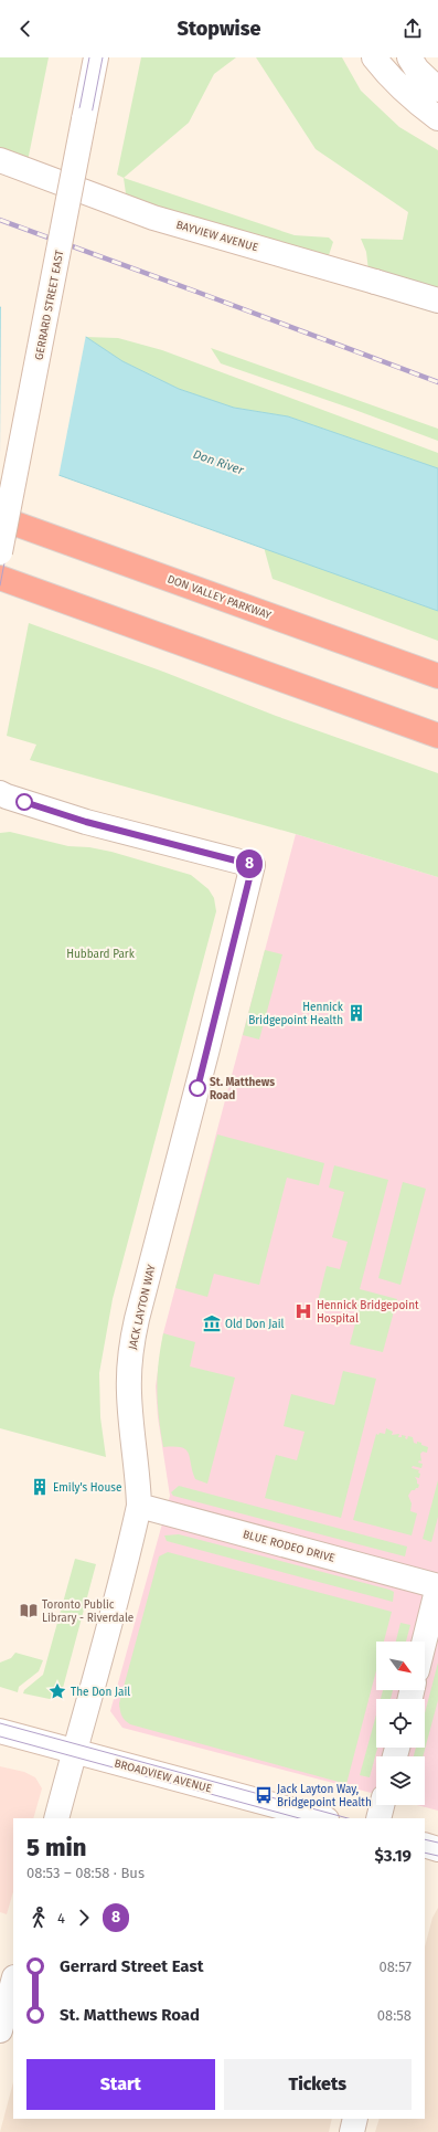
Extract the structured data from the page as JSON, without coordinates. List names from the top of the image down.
{
  "streets": {
    "highway": ["DON VALLEY PARKWAY"],
    "street": [
      "BAYVIEW AVENUE",
      "GERRARD STREET EAST",
      "JACK LAYTON WAY",
      "BLUE RODEO DRIVE",
      "BROADVIEW AVENUE"
    ]
  },
  "crossings": [
    ["JACK LAYTON WAY", "BLUE RODEO DRIVE"],
    ["JACK LAYTON WAY", "BROADVIEW AVENUE"]
  ],
  "water": ["Don River"],
  "parks": ["Hubbard Park"],
  "places": {
    "building": ["Hennick Bridgepoint Health", "Emily's House"],
    "other": ["St. Matthews Road"],
    "hospital": ["Hennick Bridgepoint Hospital"],
    "museum": ["Old Don Jail"],
    "library": ["Toronto Public Library - Riverdale"],
    "place": ["The Don Jail"],
    "bus stop": ["Jack Layton Way, Bridgepoint Health"]
  },
  "lines": ["bus line 8"],
  "north": "bottom right",
  "page": {
    "header": "Stopwise",
    "on_map": "8",
    "heading": ["5 min", "08:53 – 08:58 · Bus", "$3.19"],
    "legs": ["4", "8"],
    "list": [
      {
        "name": "Gerrard Street East",
        "value": "08:57"
      },
      {
        "name": "St. Matthews Road",
        "value": "08:58"
      }
    ],
    "buttons": ["Start", "Tickets"]
  }
}
